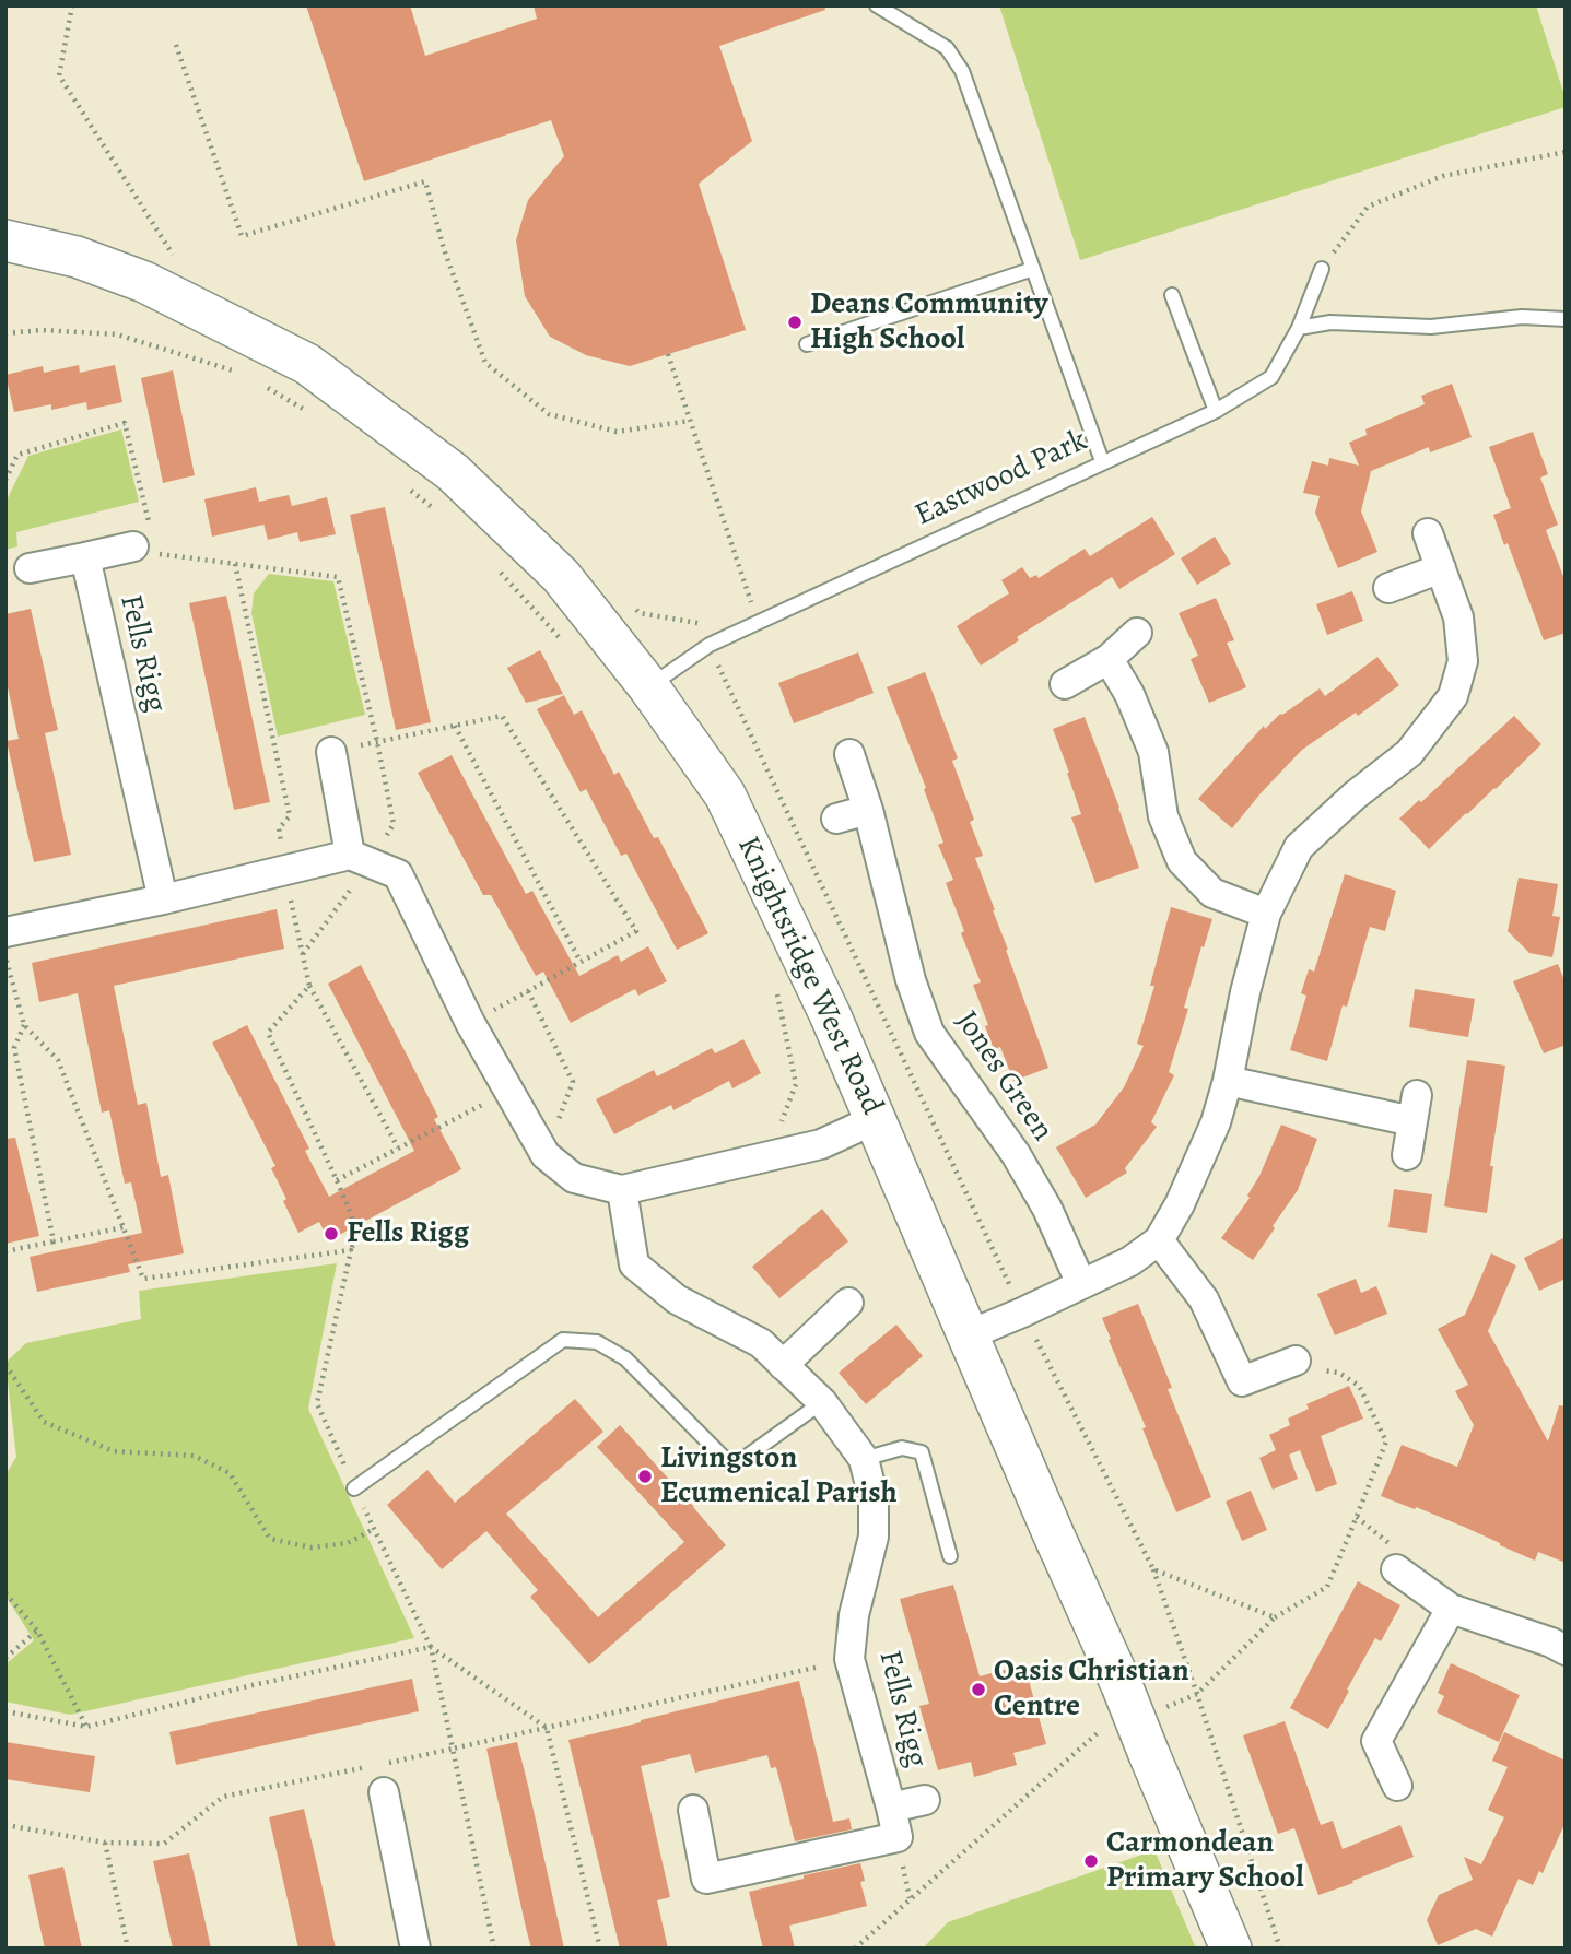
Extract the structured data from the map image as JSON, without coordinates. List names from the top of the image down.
{
  "streets": {
    "street": ["Fells Rigg", "Knightsridge West Road", "Jones Green"],
    "lane": ["Eastwood Park"]
  },
  "crossings": [
    ["Eastwood Park", "Knightsridge West Road"]
  ],
  "places": [
    "Deans Community High School",
    "Fells Rigg",
    "Livingston Ecumenical Parish",
    "Oasis Christian Centre",
    "Carmondean Primary School"
  ]
}
